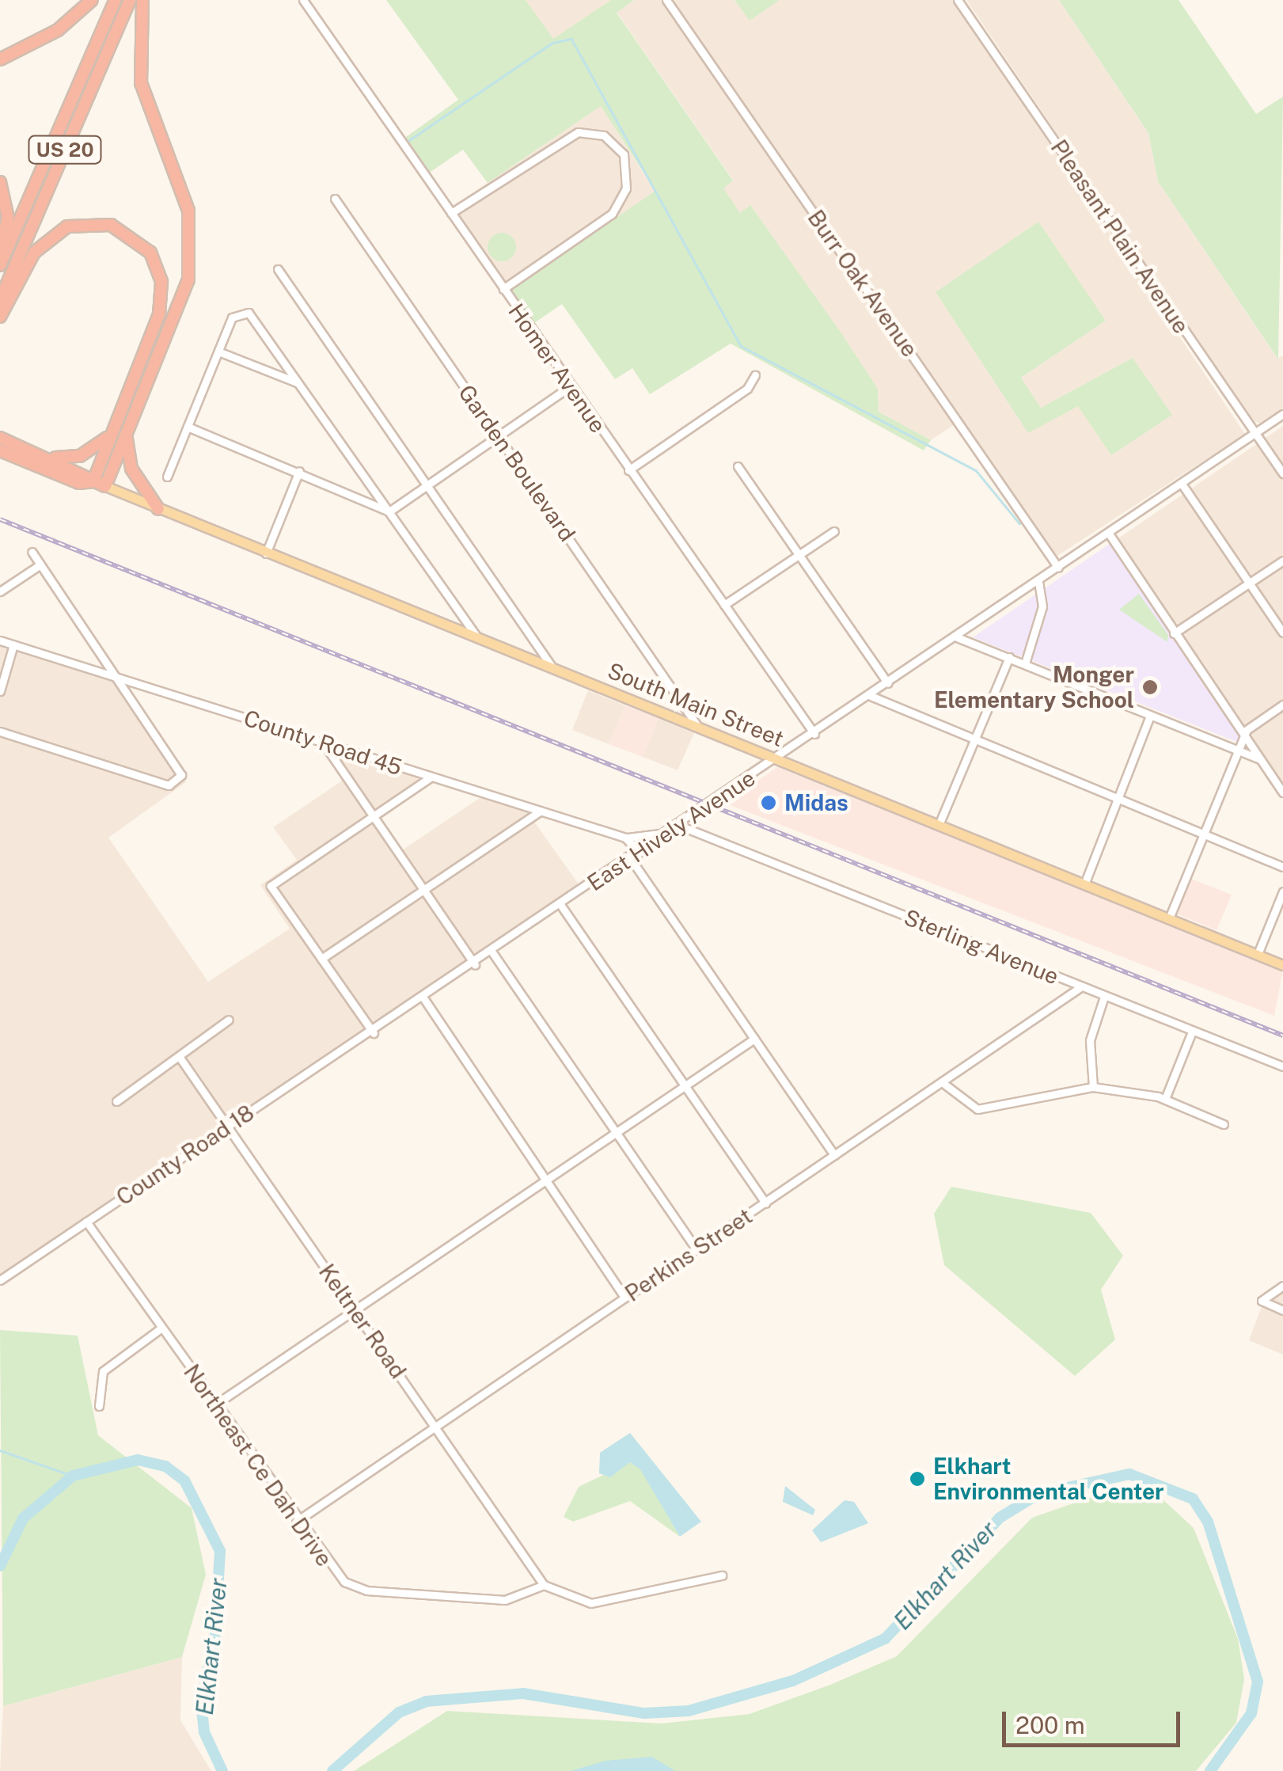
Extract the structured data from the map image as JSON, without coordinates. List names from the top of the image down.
{
  "streets": {
    "highway": ["US 20", "South Main Street"],
    "street": [
      "Pleasant Plain Avenue",
      "Burr Oak Avenue",
      "Homer Avenue",
      "Garden Boulevard",
      "County Road 45",
      "East Hively Avenue",
      "Sterling Avenue",
      "County Road 18",
      "Perkins Street",
      "Keltner Road",
      "Northeast Ce Dah Drive"
    ]
  },
  "crossings": [
    ["Pleasant Plain Avenue", "East Hively Avenue"],
    ["Burr Oak Avenue", "East Hively Avenue"],
    ["Homer Avenue", "East Hively Avenue"],
    ["Garden Boulevard", "South Main Street"],
    ["South Main Street", "East Hively Avenue"],
    ["County Road 45", "East Hively Avenue"],
    ["East Hively Avenue", "Sterling Avenue"],
    ["East Hively Avenue", "County Road 18"],
    ["Sterling Avenue", "Perkins Street"],
    ["County Road 18", "Keltner Road"],
    ["County Road 18", "Northeast Ce Dah Drive"],
    ["Perkins Street", "Keltner Road"],
    ["Perkins Street", "Northeast Ce Dah Drive"],
    ["Keltner Road", "Northeast Ce Dah Drive"]
  ],
  "water": ["Elkhart River"],
  "places": ["Monger Elementary School", "Midas", "Elkhart Environmental Center"],
  "scale_bar": "200 m"
}
